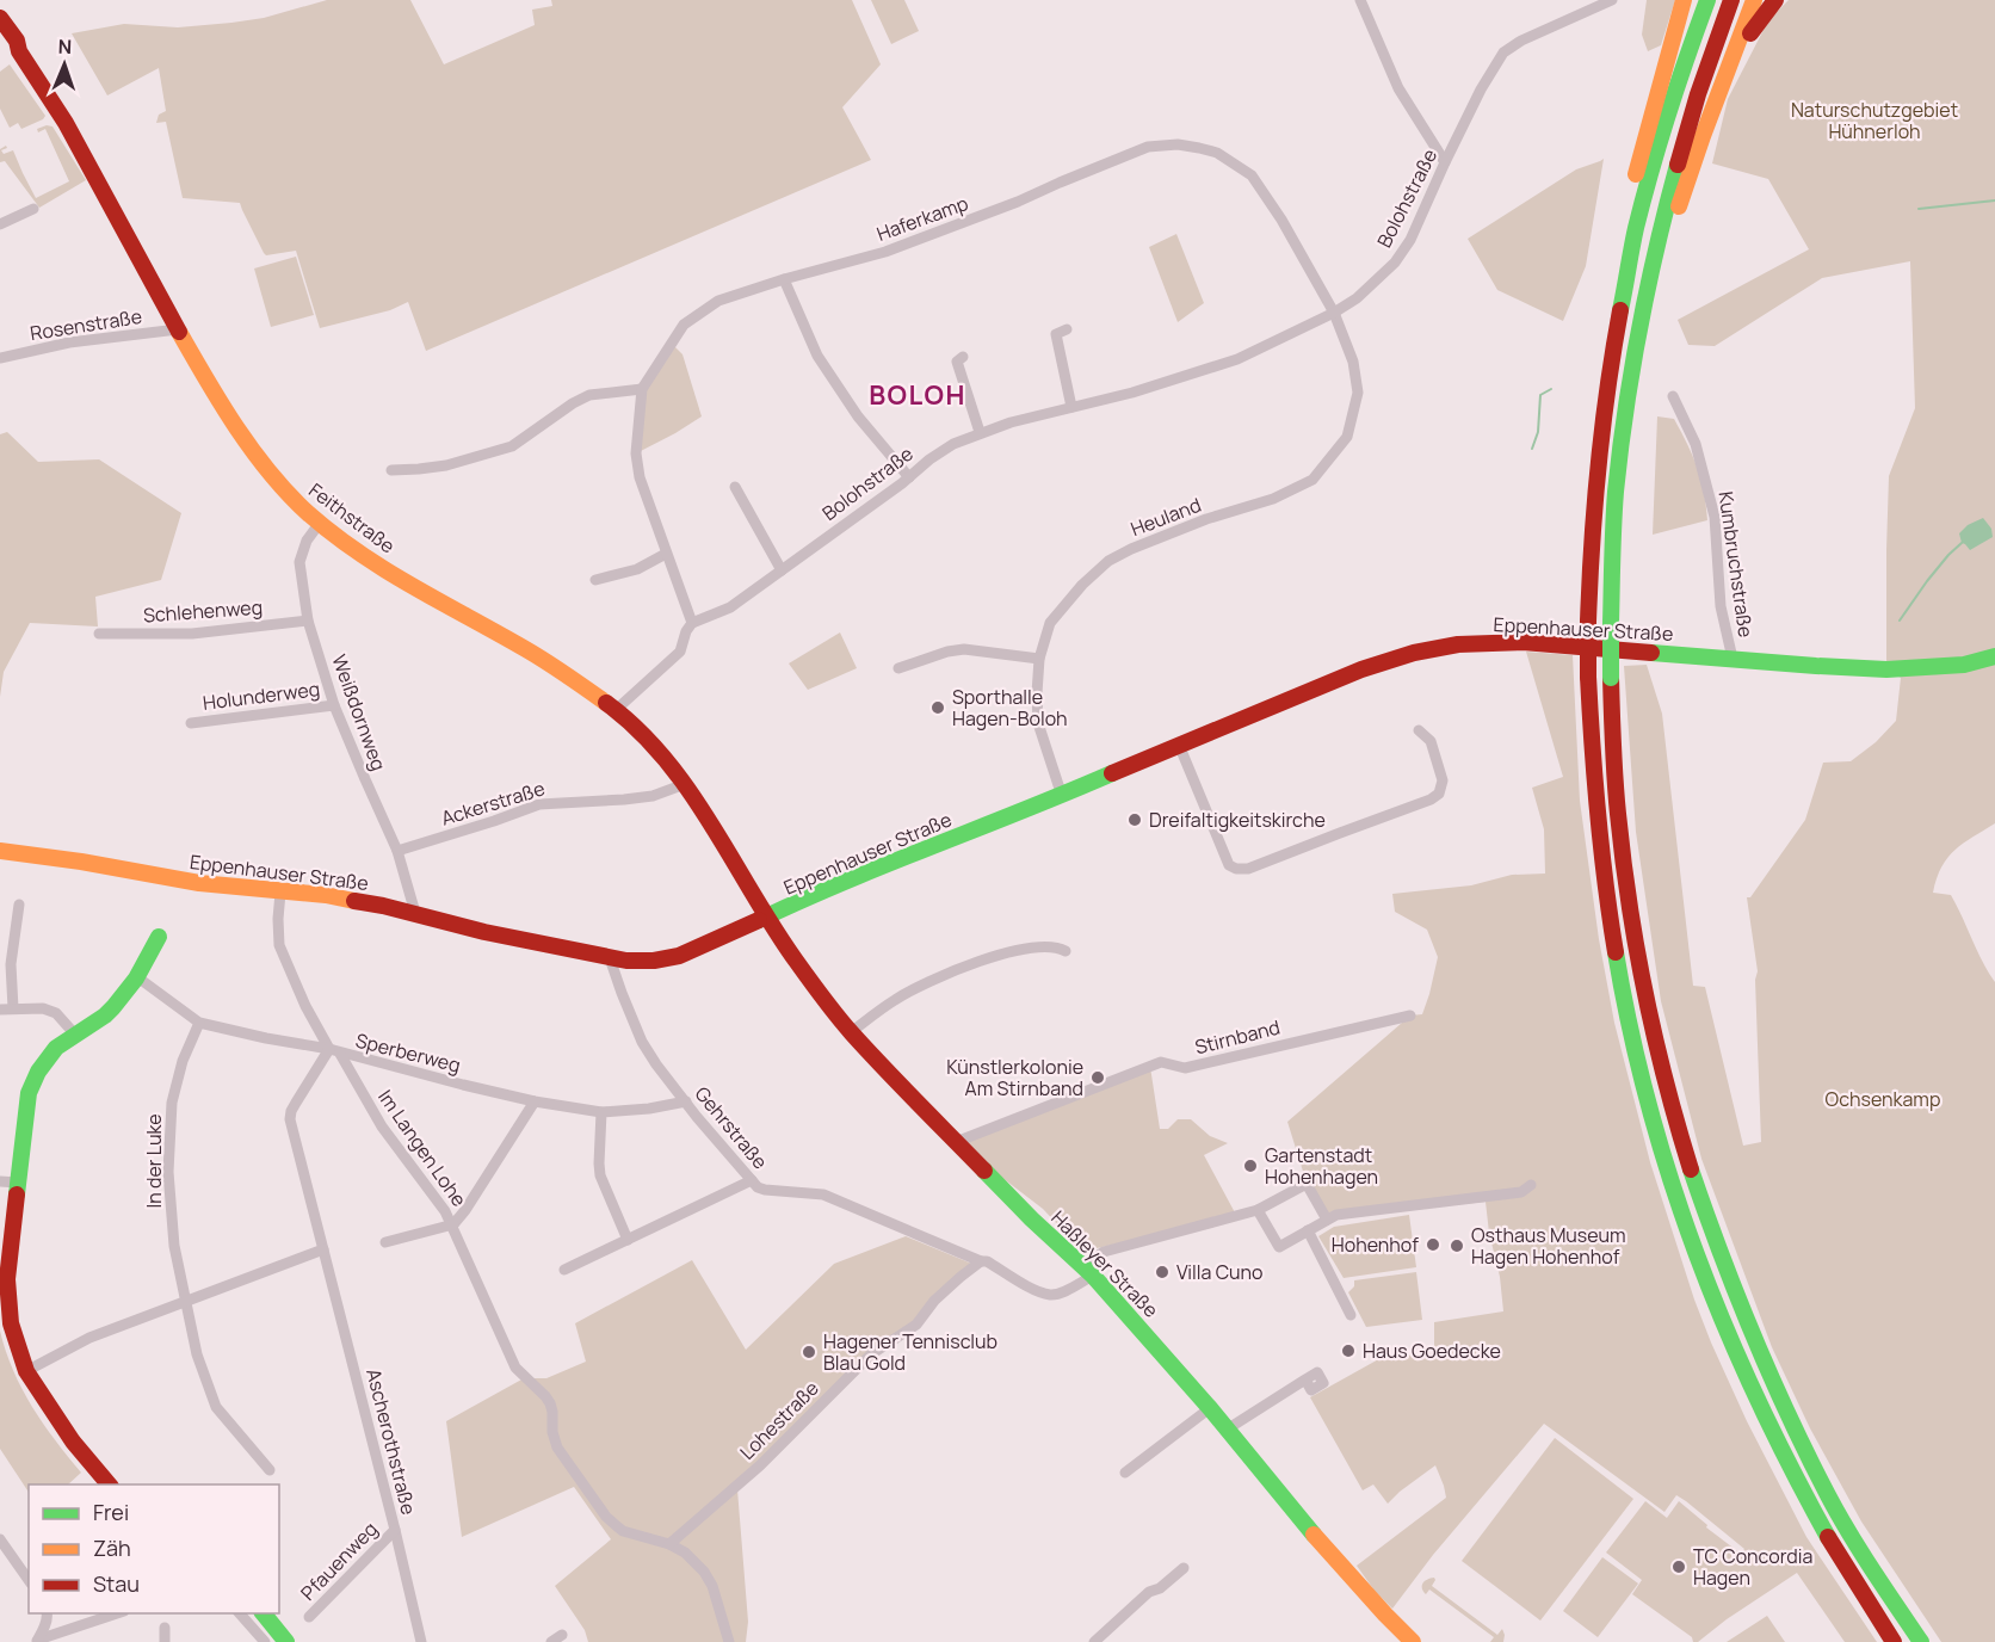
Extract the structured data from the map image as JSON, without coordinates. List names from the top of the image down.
{
  "streets": {
    "main road": ["Feithstraße", "Eppenhauser Straße", "Haßleyer Straße"],
    "street": [
      "Bolohstraße",
      "Haferkamp",
      "Rosenstraße",
      "Heuland",
      "Kumbruchstraße",
      "Schlehenweg",
      "Holunderweg",
      "Weißdornweg",
      "Ackerstraße",
      "Stirnband",
      "Sperberweg",
      "Gehrstraße",
      "Im Langen Lohe",
      "In der Luke",
      "Lohestraße",
      "Ascherothstraße",
      "Pfauenweg"
    ]
  },
  "crossings": [
    ["Bolohstraße", "Haferkamp"],
    ["Bolohstraße", "Heuland"],
    ["Haferkamp", "Heuland"],
    ["Rosenstraße", "Feithstraße"],
    ["Heuland", "Eppenhauser Straße"],
    ["Feithstraße", "Eppenhauser Straße"],
    ["Feithstraße", "Weißdornweg"],
    ["Feithstraße", "Ackerstraße"],
    ["Feithstraße", "Haßleyer Straße"],
    ["Kumbruchstraße", "Eppenhauser Straße"],
    ["Schlehenweg", "Weißdornweg"],
    ["Eppenhauser Straße", "Weißdornweg"],
    ["Eppenhauser Straße", "Gehrstraße"],
    ["Eppenhauser Straße", "Haßleyer Straße"],
    ["Holunderweg", "Weißdornweg"],
    ["Weißdornweg", "Ackerstraße"],
    ["Stirnband", "Haßleyer Straße"],
    ["Sperberweg", "Gehrstraße"],
    ["Sperberweg", "Im Langen Lohe"],
    ["Sperberweg", "In der Luke"],
    ["Sperberweg", "Ascherothstraße"],
    ["Gehrstraße", "Lohestraße"],
    ["Im Langen Lohe", "Lohestraße"],
    ["Im Langen Lohe", "Ascherothstraße"],
    ["Ascherothstraße", "Pfauenweg"]
  ],
  "districts": ["BOLOH"],
  "parks": ["Naturschutzgebiet Hühnerloh", "Ochsenkamp"],
  "places": [
    "Sporthalle Hagen-Boloh",
    "Dreifaltigkeitskirche",
    "Künstlerkolonie Am Stirnband",
    "Gartenstadt Hohenhagen",
    "Hohenhof",
    "Osthaus Museum Hagen Hohenhof",
    "Villa Cuno",
    "Haus Goedecke",
    "Hagener Tennisclub Blau Gold",
    "TC Concordia Hagen"
  ],
  "legend": ["Frei", "Zäh", "Stau"],
  "north": "top"
}
